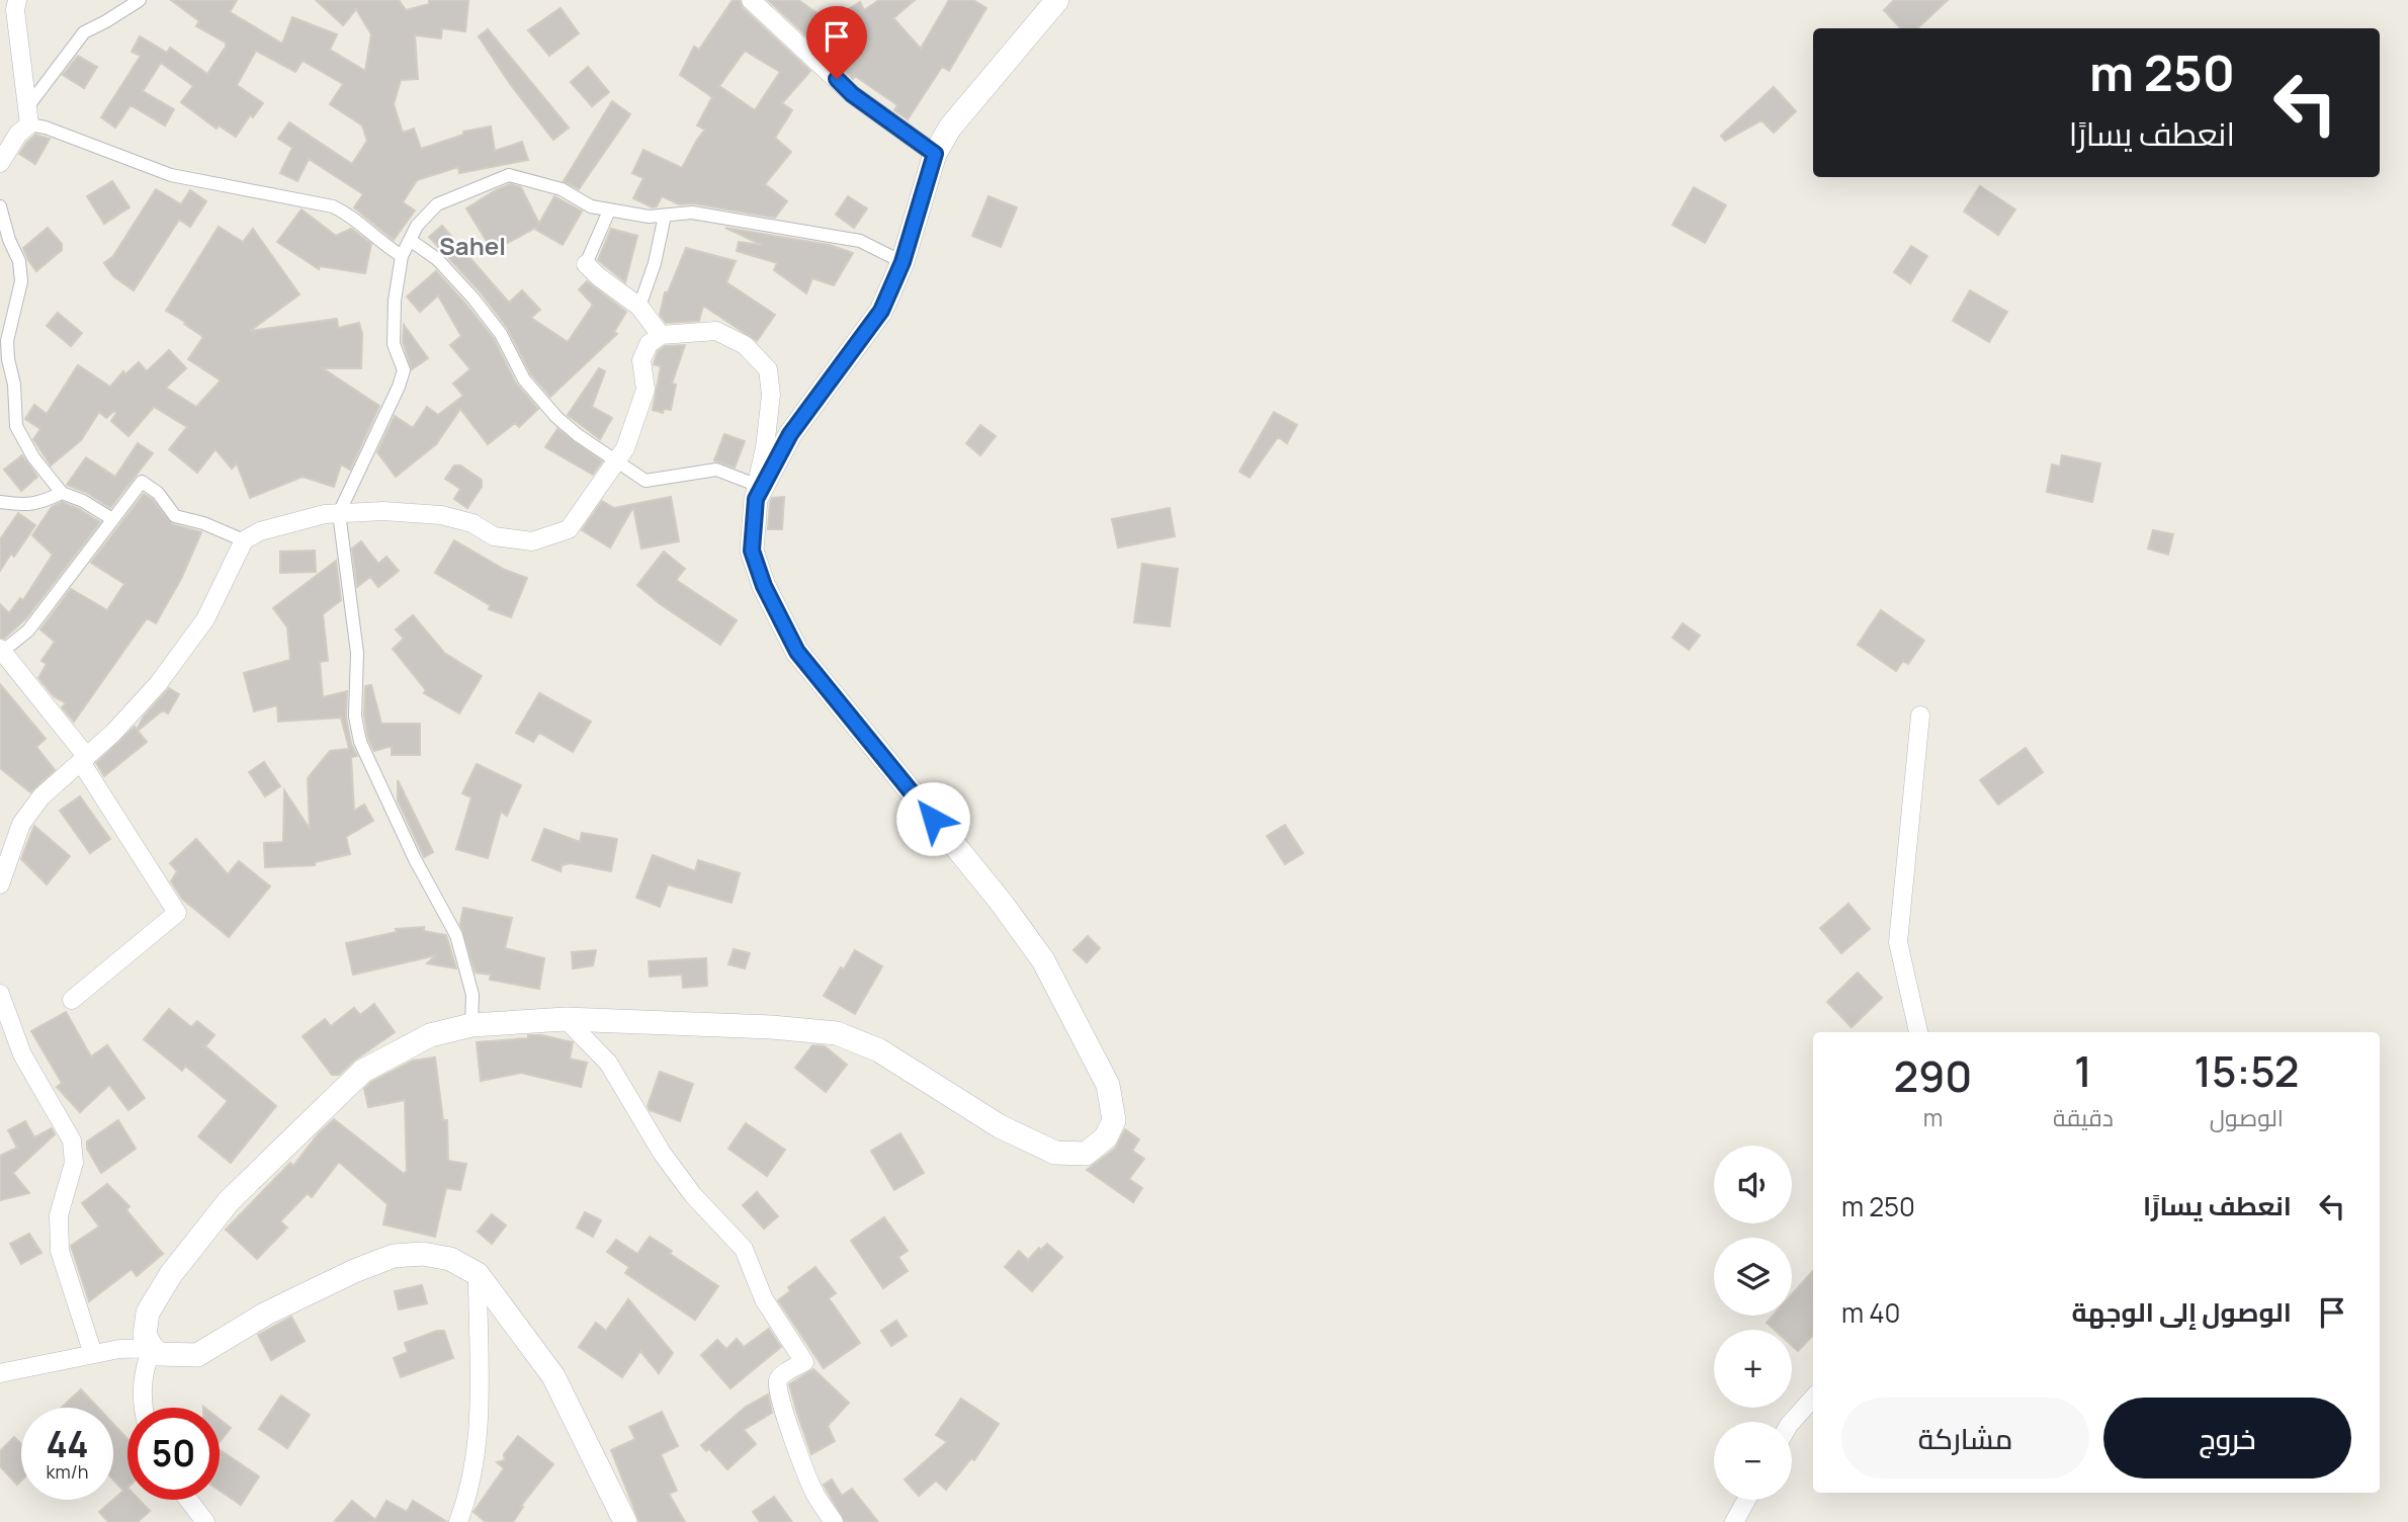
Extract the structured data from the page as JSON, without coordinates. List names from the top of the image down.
{
  "districts": ["Sahel"],
  "page": {
    "turn": ["250 m", "انعطف يسارًا"],
    "eta": [
      "15:52",
      "الوصول",
      "1",
      "دقيقة",
      "290",
      "m"
    ],
    "map_buttons": ["+", "−"],
    "list": [
      {
        "name": "انعطف يسارًا",
        "value": "250 m"
      },
      {
        "name": "الوصول إلى الوجهة",
        "value": "40 m"
      }
    ],
    "buttons": ["خروج", "مشاركة"],
    "speed": "44 km/h",
    "limit": "50"
  }
}
